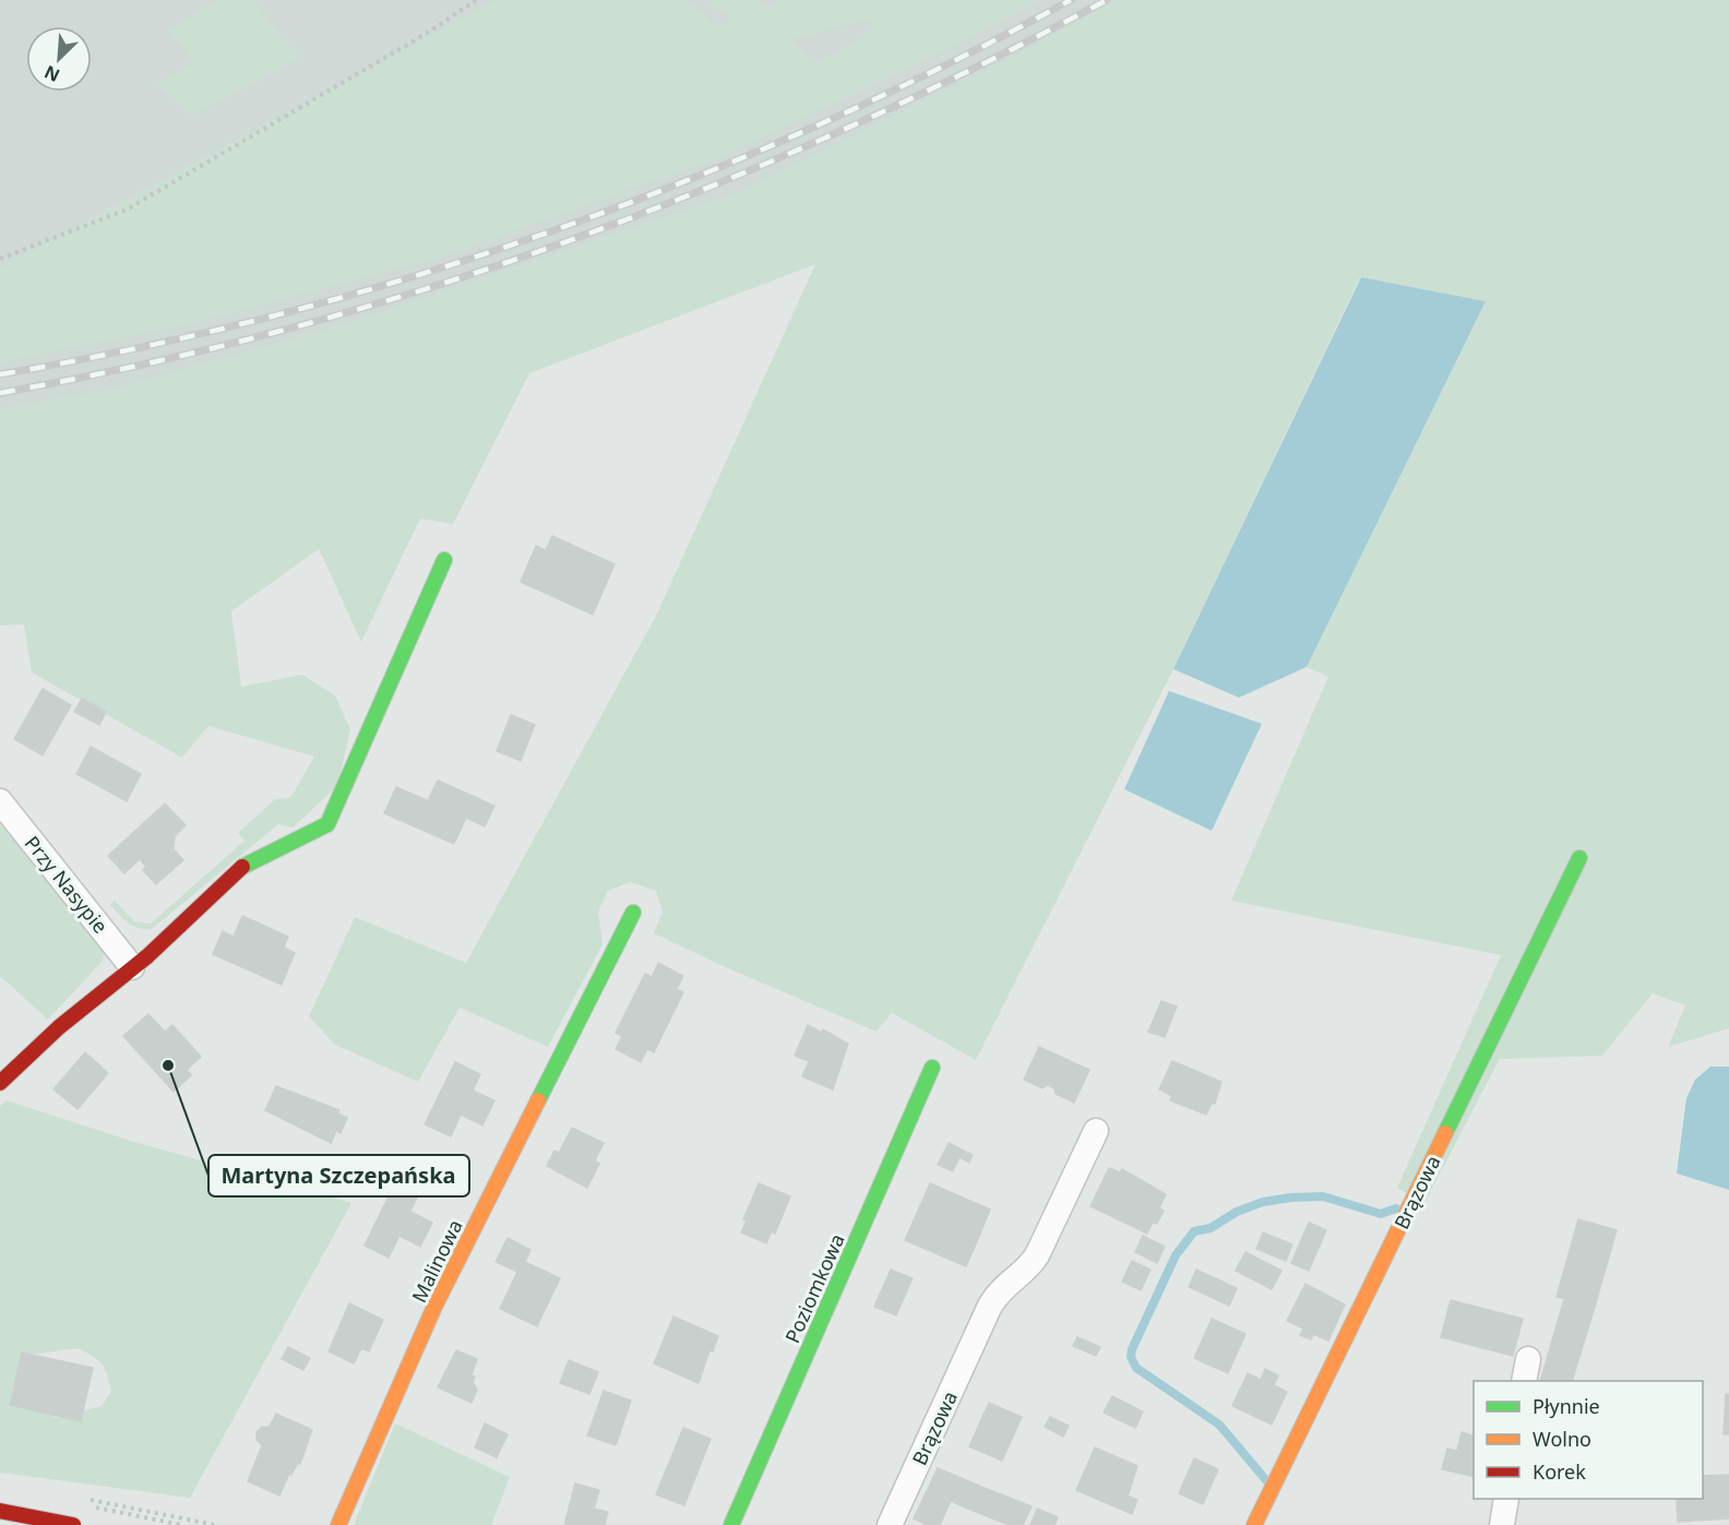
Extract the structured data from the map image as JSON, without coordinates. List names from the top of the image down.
{
  "streets": {
    "street": [
      "Przy Nasypie",
      "Brązowa",
      "Malinowa",
      "Poziomkowa"
    ]
  },
  "places": ["Martyna Szczepańska"],
  "legend": ["Płynnie", "Wolno", "Korek"],
  "north": "bottom left"
}
